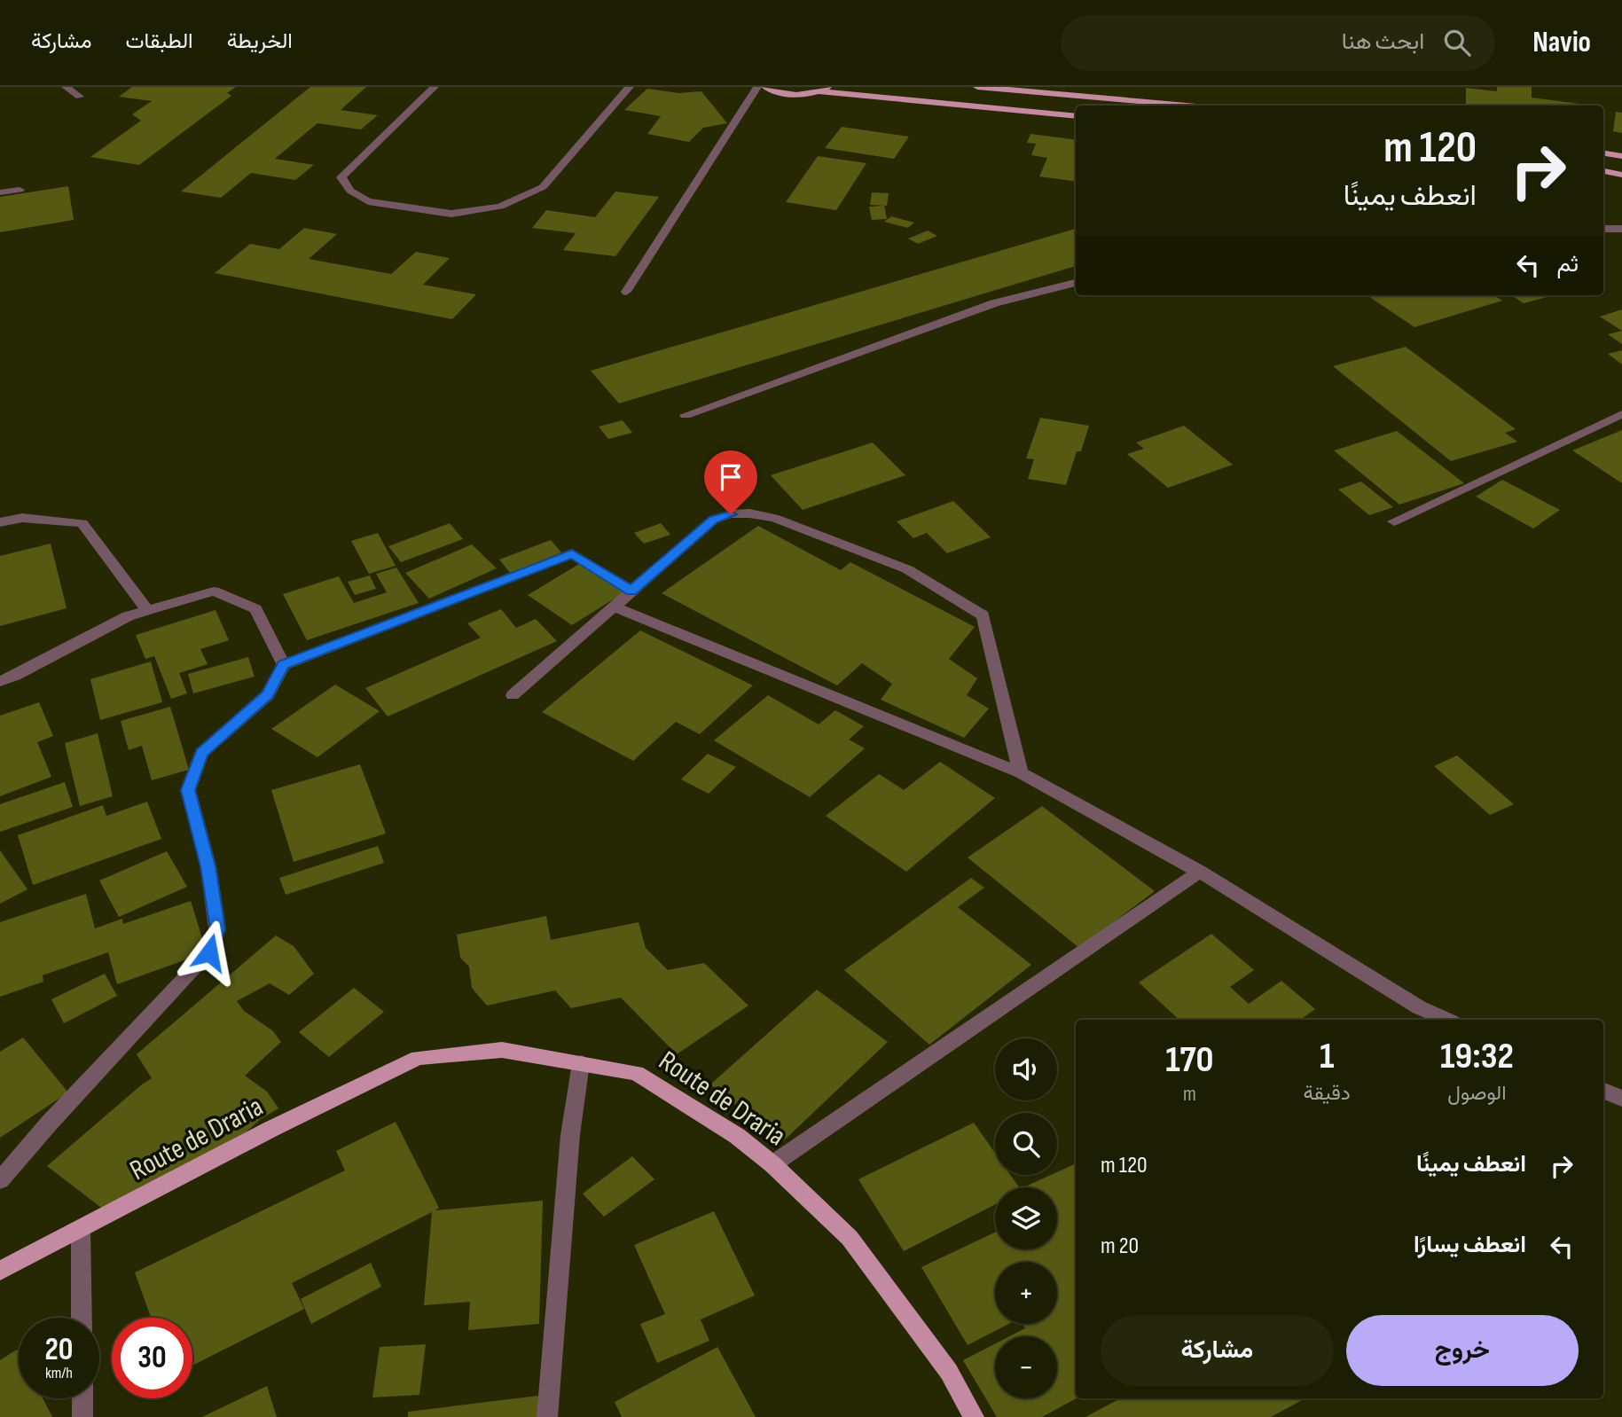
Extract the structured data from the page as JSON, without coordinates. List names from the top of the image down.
{
  "streets": {
    "main road": ["Route de Draria"]
  },
  "page": {
    "header": "Navio",
    "search": "ابحث هنا",
    "nav": ["الخريطة", "الطبقات", "مشاركة"],
    "turn": ["120 m", "انعطف يمينًا"],
    "then": "ثم",
    "eta": [
      "19:32",
      "الوصول",
      "1",
      "دقيقة",
      "170",
      "m"
    ],
    "map_buttons": ["+", "−"],
    "list": [
      {
        "name": "انعطف يمينًا",
        "value": "120 m"
      },
      {
        "name": "انعطف يسارًا",
        "value": "20 m"
      }
    ],
    "buttons": ["خروج", "مشاركة"],
    "speed": "20 km/h",
    "limit": "30"
  }
}
